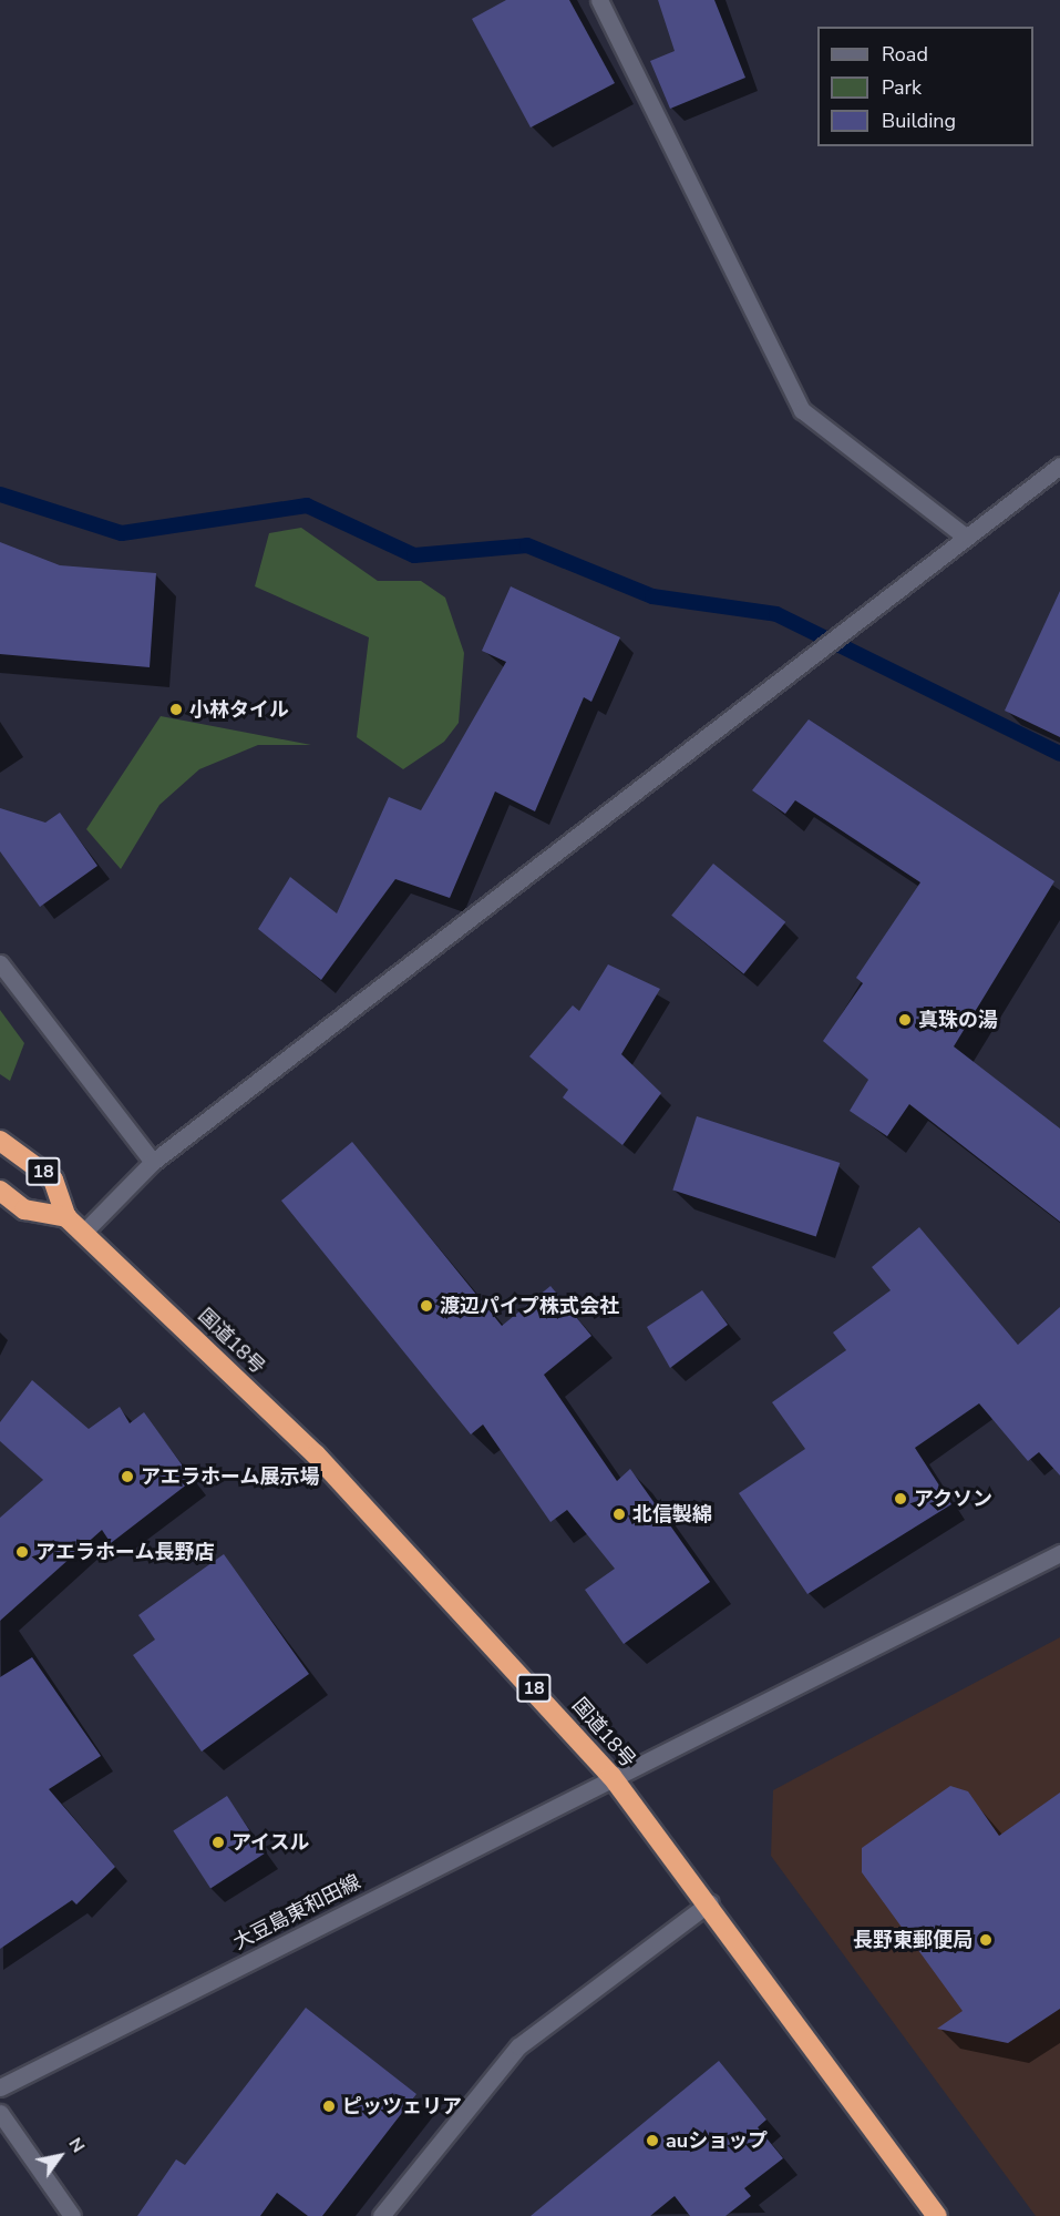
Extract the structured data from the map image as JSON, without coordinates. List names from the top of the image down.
{
  "streets": {
    "highway": ["18", "国道18号"],
    "street": ["大豆島東和田線"]
  },
  "crossings": [
    ["18", "国道18号"],
    ["国道18号", "大豆島東和田線"]
  ],
  "places": [
    "小林タイル",
    "真珠の湯",
    "渡辺パイプ株式会社",
    "アエラホーム展示場",
    "アクソン",
    "北信製綿",
    "アエラホーム長野店",
    "アイスル",
    "長野東郵便局",
    "ピッツェリア",
    "auショップ"
  ],
  "legend": ["Road", "Park", "Building"],
  "north": "top right"
}
